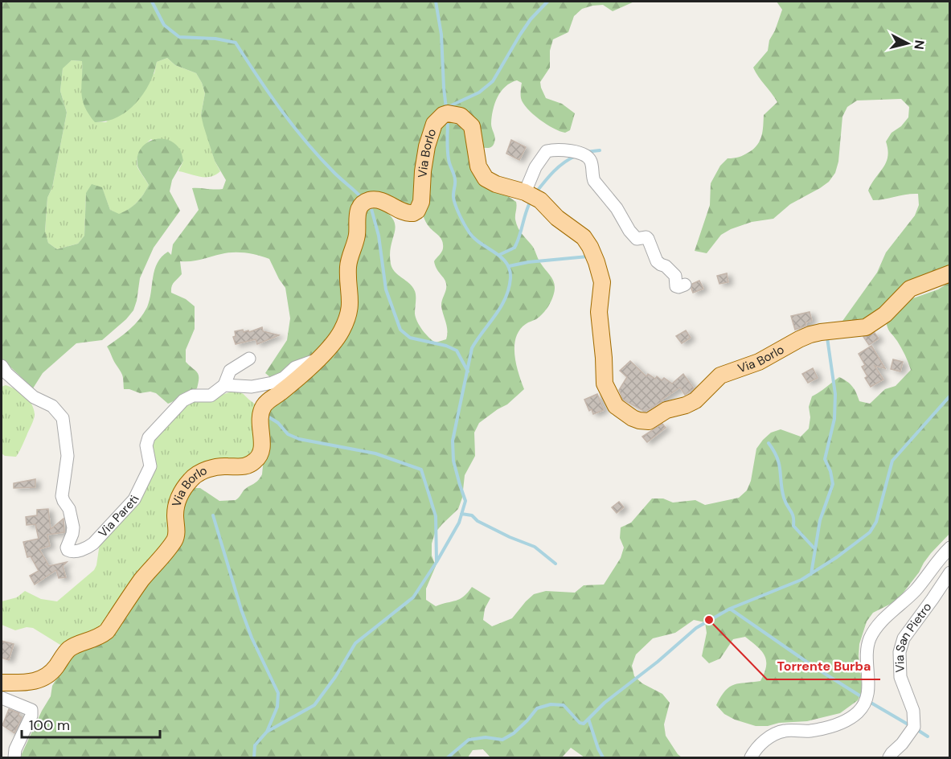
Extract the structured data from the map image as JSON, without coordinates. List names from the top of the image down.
{
  "streets": {
    "main road": ["Via Borlo"],
    "street": ["Via Pareti", "Via San Pietro"]
  },
  "places": ["Torrente Burba"],
  "scale_bar": "100 m",
  "north": "right"
}
